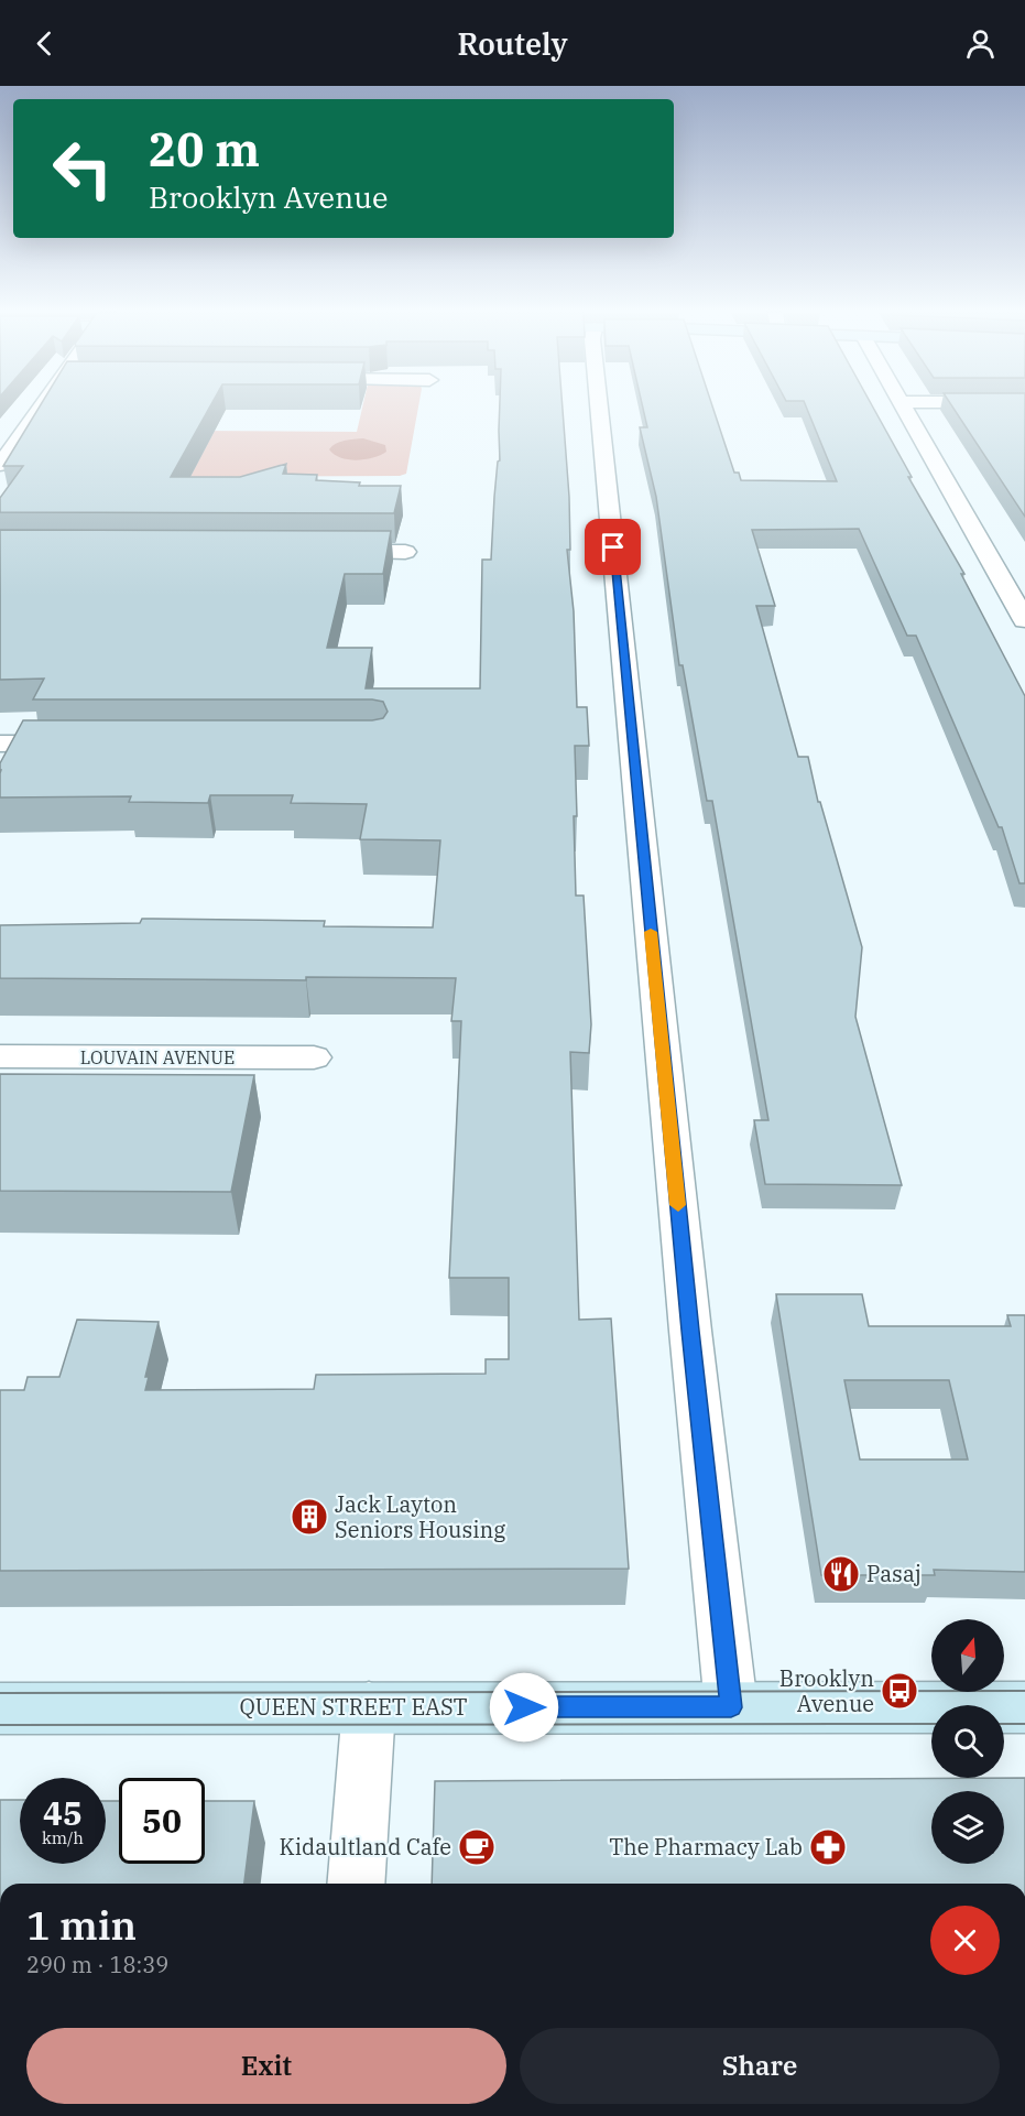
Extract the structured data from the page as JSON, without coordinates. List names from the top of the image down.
{
  "streets": {
    "street": ["LOUVAIN AVENUE", "QUEEN STREET EAST"]
  },
  "places": {
    "building": ["Jack Layton Seniors Housing"],
    "restaurant": ["Pasaj"],
    "bus stop": ["Brooklyn Avenue"],
    "cafe": ["Kidaultland Cafe"],
    "pharmacy": ["The Pharmacy Lab"]
  },
  "north": "top",
  "page": {
    "header": "Routely",
    "turn": ["20 m", "Brooklyn Avenue"],
    "speed": "45 km/h",
    "limit": "50",
    "heading": ["1 min", "290 m · 18:39"],
    "buttons": ["Exit", "Share"]
  }
}
